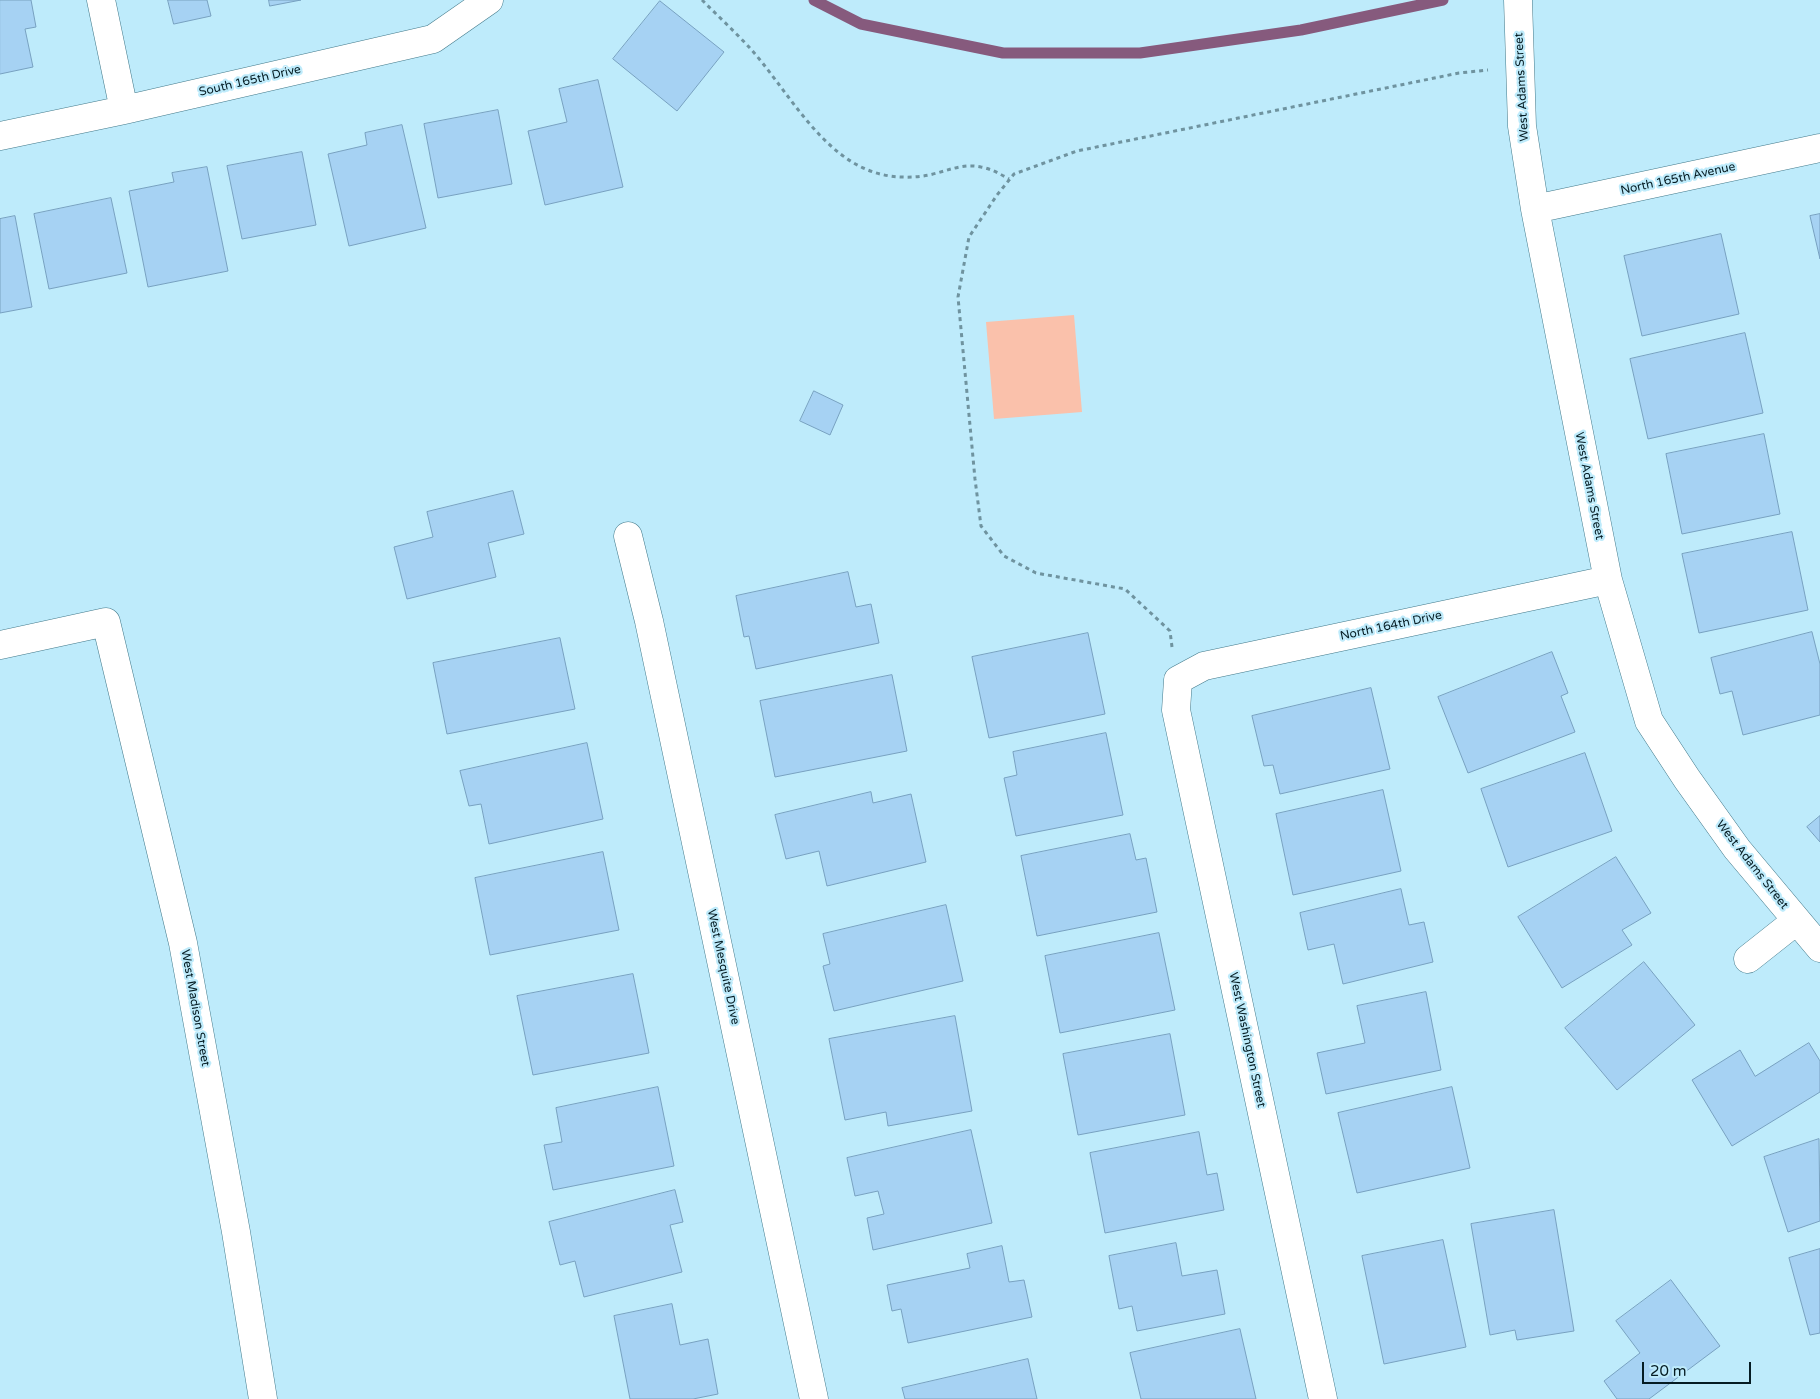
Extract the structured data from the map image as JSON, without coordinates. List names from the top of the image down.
{
  "streets": {
    "street": [
      "South 165th Drive",
      "West Adams Street",
      "North 165th Avenue",
      "North 164th Drive",
      "West Mesquite Drive",
      "West Madison Street",
      "West Washington Street"
    ]
  },
  "crossings": [
    ["West Adams Street", "North 165th Avenue"],
    ["West Adams Street", "North 164th Drive"],
    ["North 164th Drive", "West Washington Street"]
  ],
  "scale_bar": "20 m"
}
